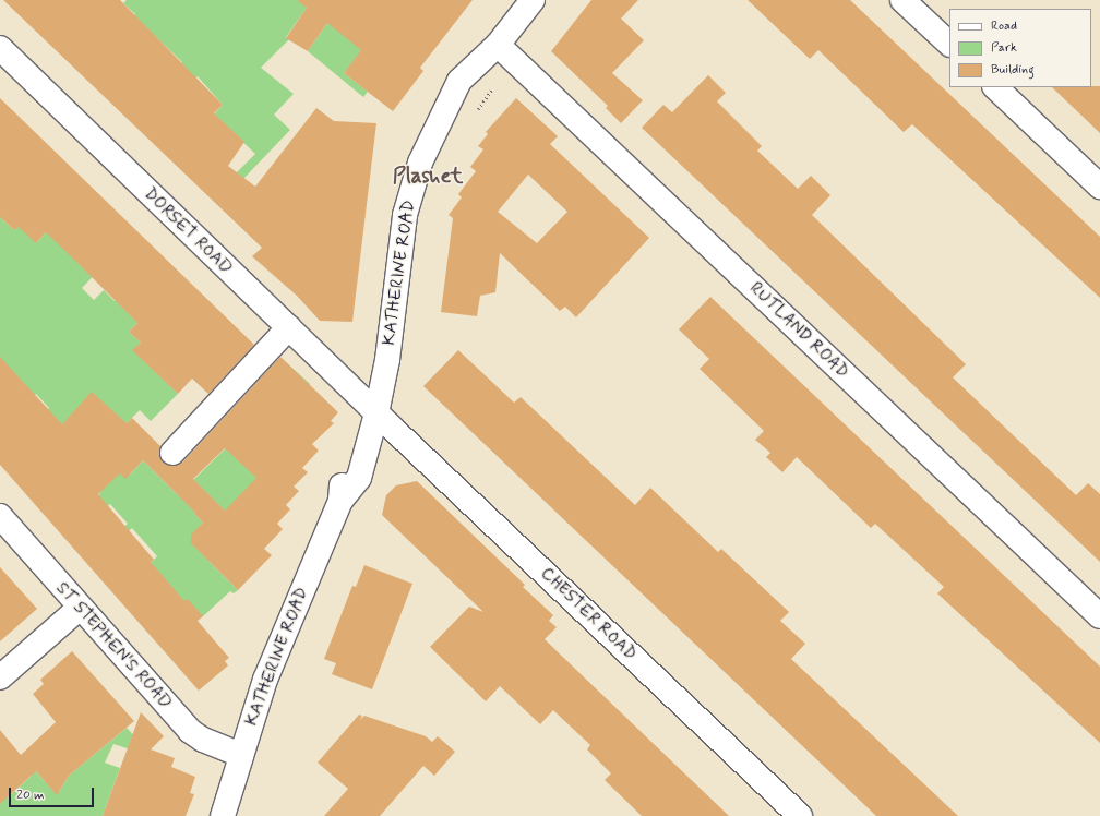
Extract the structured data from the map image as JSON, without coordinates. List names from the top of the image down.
{
  "streets": {
    "street": [
      "DORSET ROAD",
      "KATHERINE ROAD",
      "RUTLAND ROAD",
      "CHESTER ROAD",
      "ST STEPHEN'S ROAD"
    ]
  },
  "crossings": [
    ["DORSET ROAD", "KATHERINE ROAD"],
    ["DORSET ROAD", "CHESTER ROAD"],
    ["KATHERINE ROAD", "RUTLAND ROAD"],
    ["KATHERINE ROAD", "CHESTER ROAD"],
    ["KATHERINE ROAD", "ST STEPHEN'S ROAD"]
  ],
  "districts": ["Plashet"],
  "legend": ["Road", "Park", "Building"],
  "scale_bar": "20 m"
}
